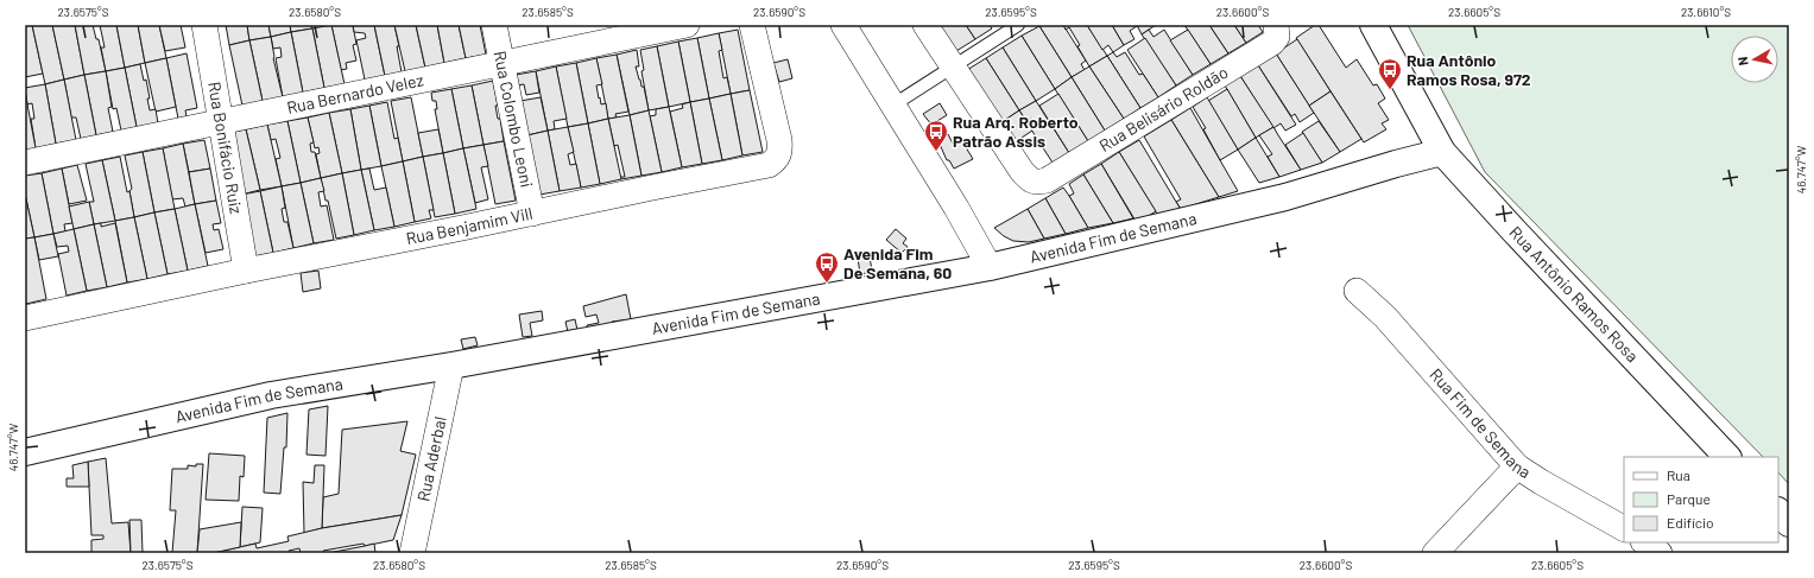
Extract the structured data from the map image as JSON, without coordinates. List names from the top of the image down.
{
  "streets": {
    "street": [
      "Rua Bernardo Velez",
      "Rua Belisário Roldão",
      "Rua Colombo Leoni",
      "Rua Bonifácio Ruiz",
      "Rua Benjamim Vill",
      "Avenida Fim de Semana",
      "Rua Antônio Ramos Rosa",
      "Rua Fim de Semana",
      "Rua Aderbal"
    ]
  },
  "crossings": [
    ["Rua Bernardo Velez", "Rua Colombo Leoni"],
    ["Rua Bernardo Velez", "Rua Bonifácio Ruiz"],
    ["Rua Colombo Leoni", "Rua Benjamim Vill"],
    ["Rua Bonifácio Ruiz", "Rua Benjamim Vill"],
    ["Avenida Fim de Semana", "Rua Antônio Ramos Rosa"],
    ["Avenida Fim de Semana", "Rua Aderbal"]
  ],
  "places": {
    "bus stop": ["Rua Antônio Ramos Rosa, 972", "Rua Arq. Roberto Patrão Assis", "Avenida Fim De Semana, 60"]
  },
  "legend": ["Rua", "Parque", "Edifício"],
  "north": "left",
  "coordinates": [
    "23.6575°S",
    "23.6580°S",
    "23.6585°S",
    "23.6590°S",
    "23.6595°S",
    "23.6600°S",
    "23.6605°S",
    "23.6610°S",
    "46.747°W"
  ]
}
